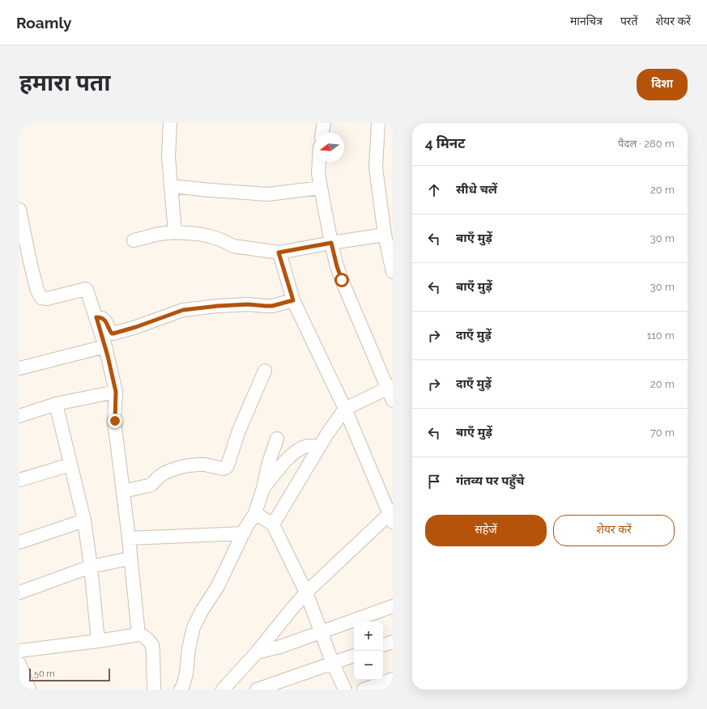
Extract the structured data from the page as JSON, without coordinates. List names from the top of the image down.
{
  "scale_bar": "50 m",
  "north": "left",
  "page": {
    "header": "Roamly",
    "nav": ["मानचित्र", "परतें", "शेयर करें"],
    "buttons": [
      "दिशा",
      ["सहेजें", "शेयर करें"]
    ],
    "title": "हमारा पता",
    "heading": ["4 मिनट", "पैदल · 280 m"],
    "list": [
      ["सीधे चलें", "20 m"],
      ["बाएँ मुड़ें", "30 m"],
      ["बाएँ मुड़ें", "30 m"],
      ["दाएँ मुड़ें", "110 m"],
      ["दाएँ मुड़ें", "20 m"],
      ["बाएँ मुड़ें", "70 m"],
      "गंतव्य पर पहुँचे"
    ],
    "map_buttons": ["+", "−"],
    "scale": "50 m"
  }
}
